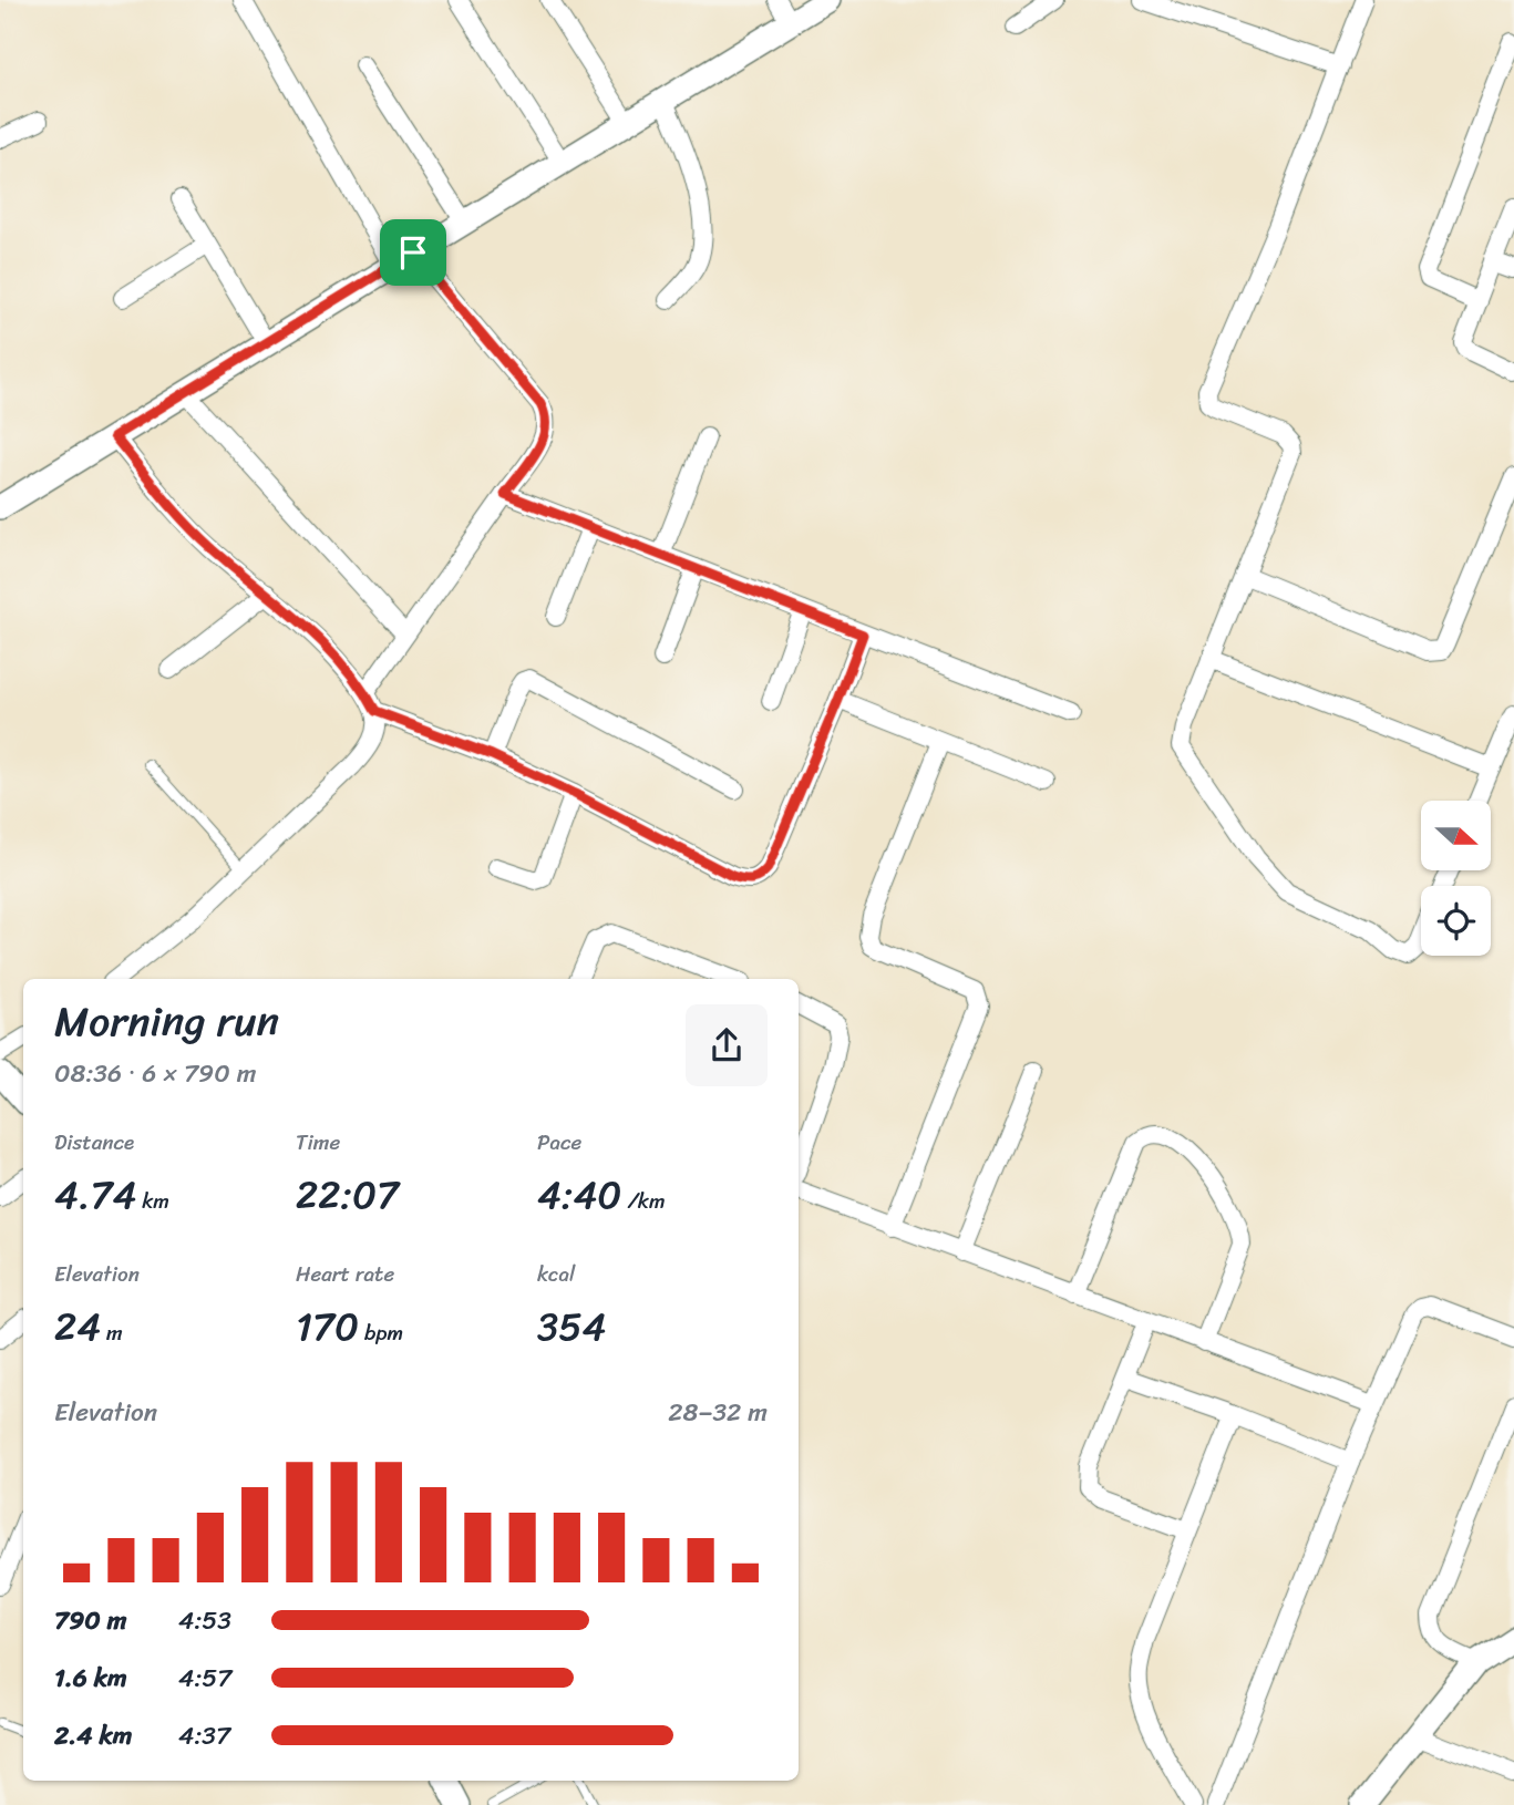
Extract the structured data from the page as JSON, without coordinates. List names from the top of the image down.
{
  "north": "right",
  "page": {
    "heading": ["Morning run", "08:36 · 6 × 790 m"],
    "stats": [
      ["Distance", "4.74 km"],
      ["Time", "22:07"],
      ["Pace", "4:40 /km"],
      ["Elevation", "24 m"],
      ["Heart rate", "170 bpm"],
      ["kcal", "354"]
    ],
    "chart": ["Elevation", "28–32 m"],
    "list": [
      {
        "name": "790 m",
        "note": "4:53"
      },
      {
        "name": "1.6 km",
        "note": "4:57"
      },
      {
        "name": "2.4 km",
        "note": "4:37"
      }
    ]
  }
}
